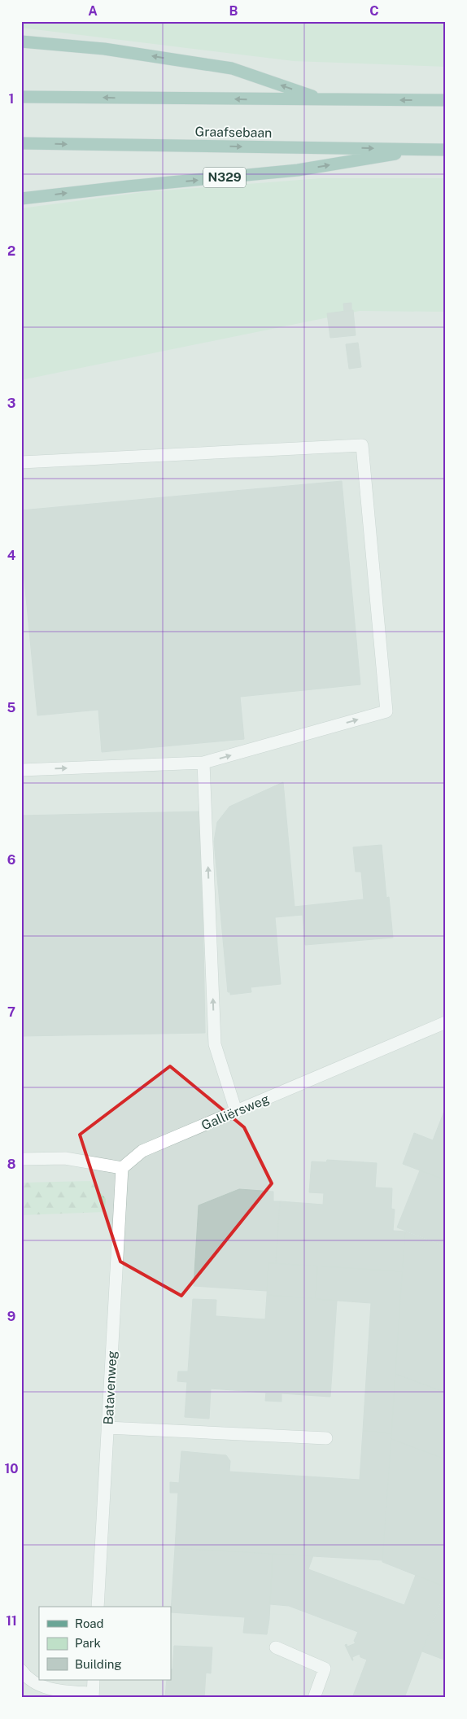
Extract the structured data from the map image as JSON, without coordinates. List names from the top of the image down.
{
  "streets": {
    "main road": ["Graafsebaan", "N329"],
    "street": ["Galliërsweg", "Batavenweg"]
  },
  "crossings": [
    ["Graafsebaan", "N329"],
    ["Galliërsweg", "Batavenweg"]
  ],
  "legend": ["Road", "Park", "Building"],
  "grid": {
    "columns": ["A", "B", "C"],
    "rows": [
      "1",
      "2",
      "3",
      "4",
      "5",
      "6",
      "7",
      "8",
      "9",
      "10",
      "11"
    ]
  }
}
